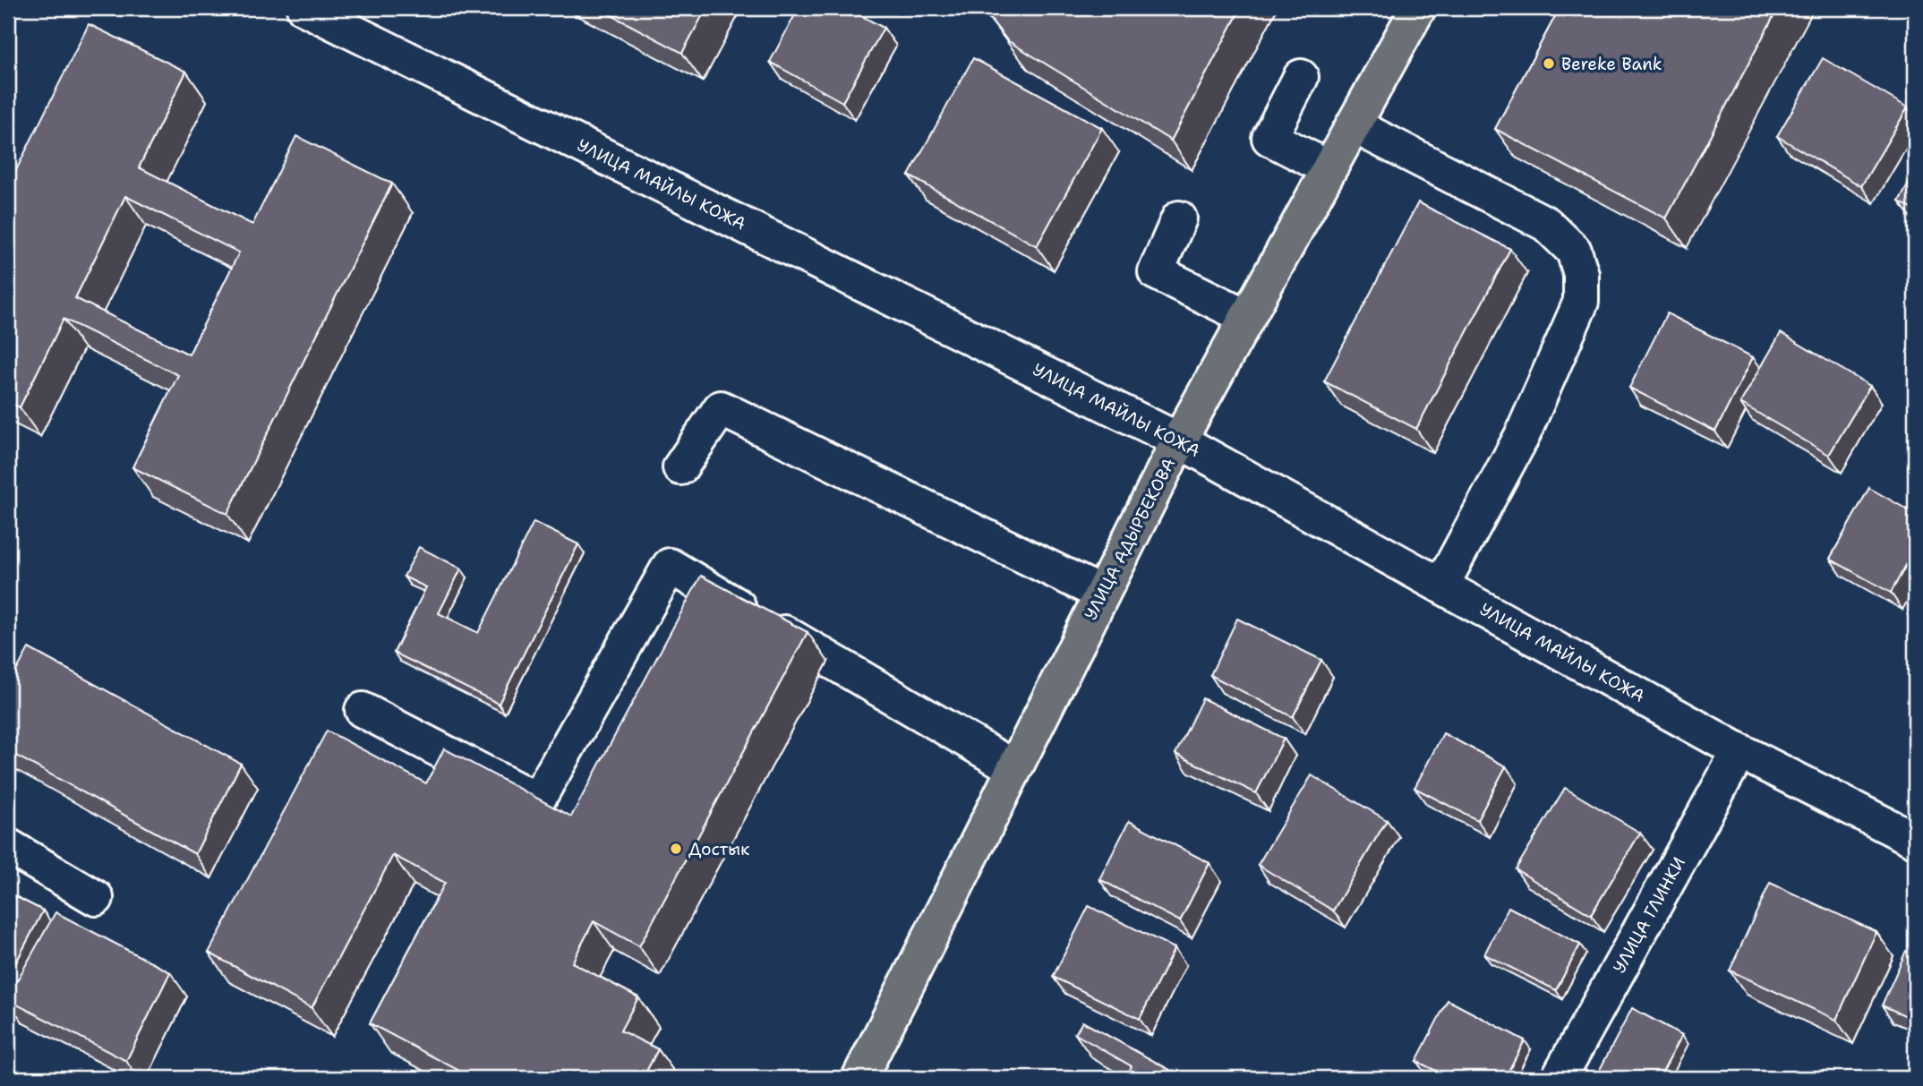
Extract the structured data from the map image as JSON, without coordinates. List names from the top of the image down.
{
  "streets": {
    "main road": ["УЛИЦА АДЫРБЕКОВА"],
    "street": ["УЛИЦА МАЙЛЫ КОЖА", "УЛИЦА ГЛИНКИ"]
  },
  "crossings": [
    ["УЛИЦА МАЙЛЫ КОЖА", "УЛИЦА АДЫРБЕКОВА"],
    ["УЛИЦА МАЙЛЫ КОЖА", "УЛИЦА ГЛИНКИ"]
  ],
  "places": ["Bereke Bank", "Достык"]
}
